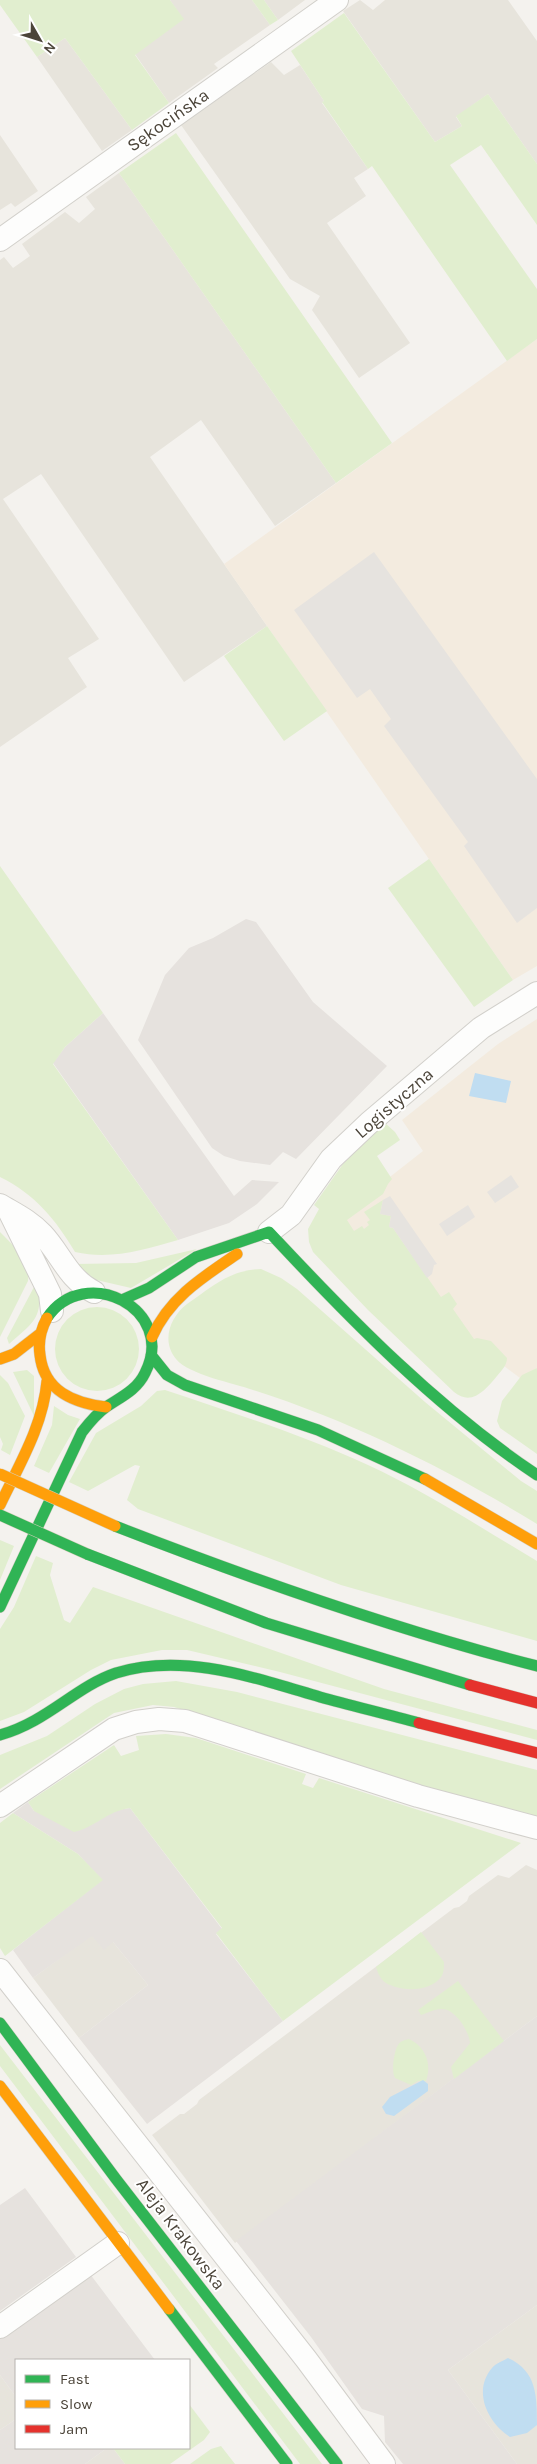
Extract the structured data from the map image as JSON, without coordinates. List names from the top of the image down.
{
  "streets": {
    "main road": ["Aleja Krakowska"],
    "street": ["Sękocińska", "Logistyczna"]
  },
  "legend": ["Fast", "Slow", "Jam"],
  "north": "bottom right"
}
